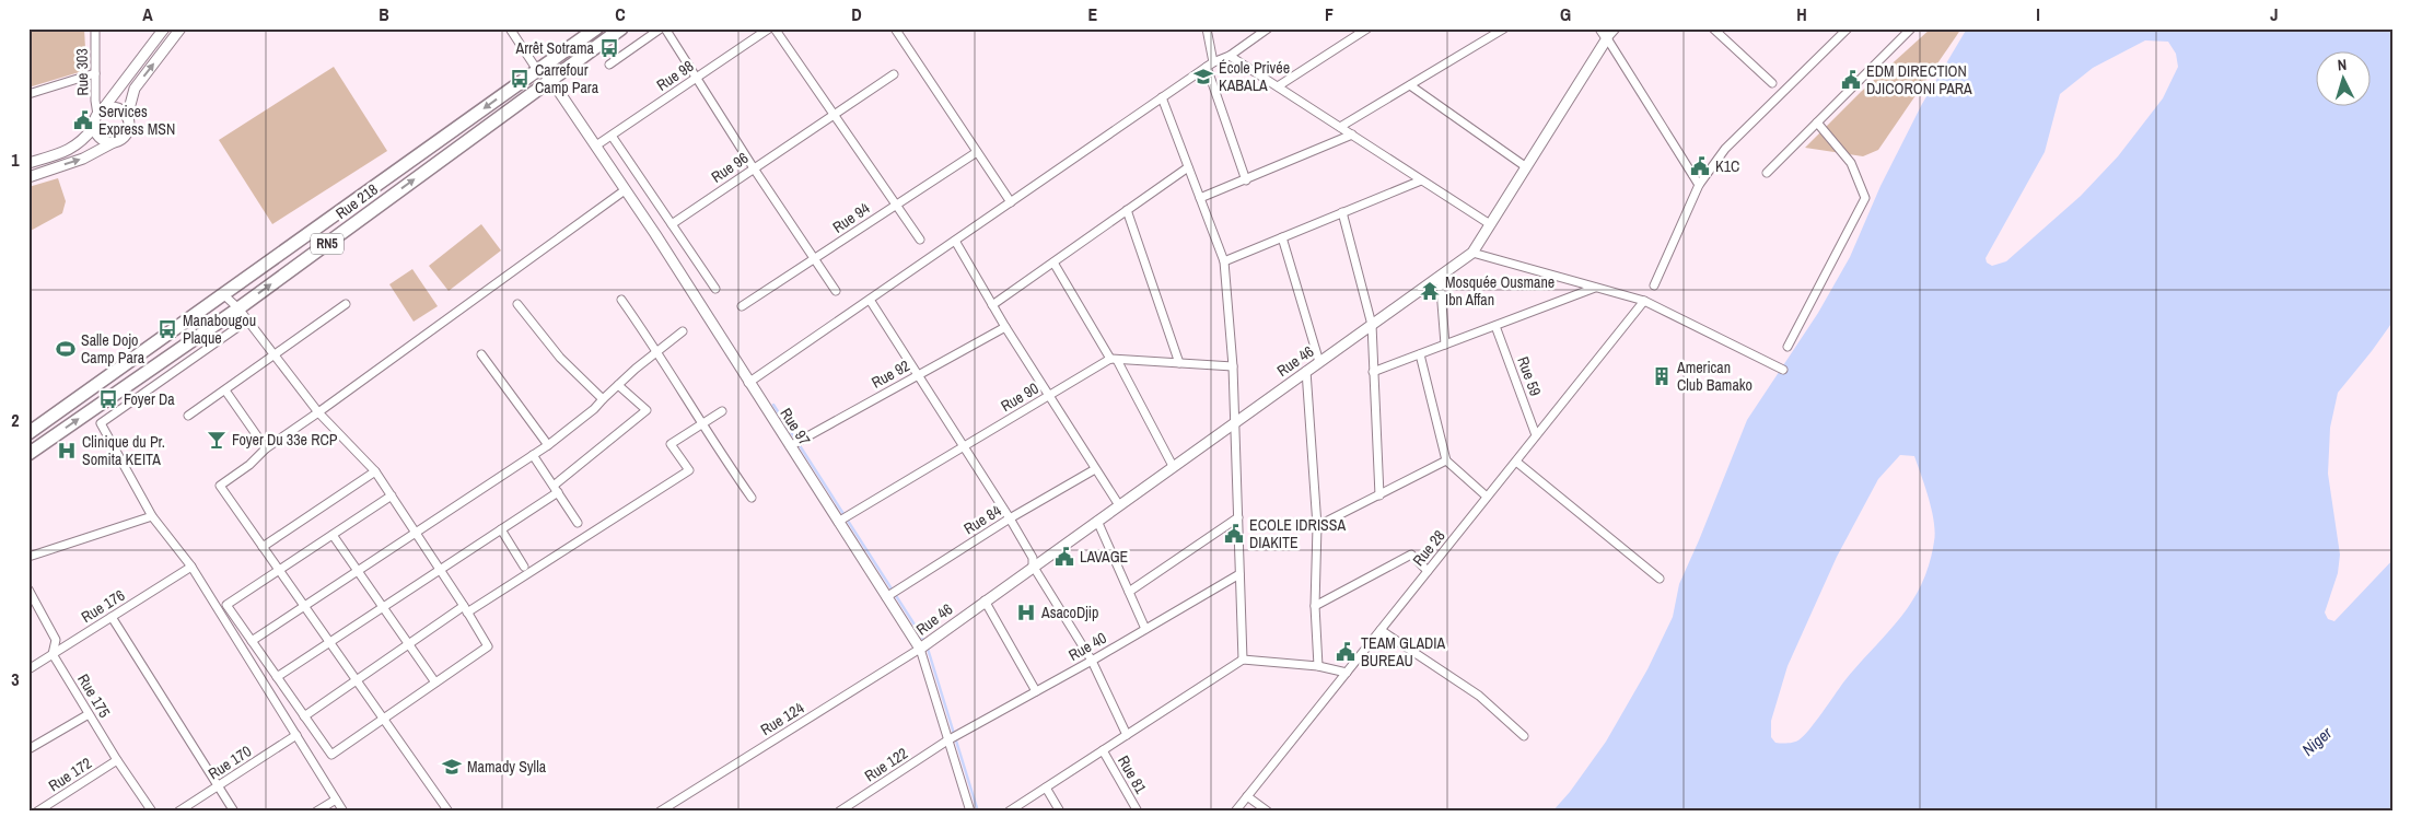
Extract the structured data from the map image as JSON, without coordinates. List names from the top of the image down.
{
  "streets": {
    "highway": ["Rue 218", "RN5"],
    "street": [
      "Rue 303",
      "Rue 98",
      "Rue 96",
      "Rue 94",
      "Rue 46",
      "Rue 92",
      "Rue 59",
      "Rue 90",
      "Rue 97",
      "Rue 84",
      "Rue 28",
      "Rue 176",
      "Rue 40",
      "Rue 175",
      "Rue 124",
      "Rue 170",
      "Rue 122",
      "Rue 172",
      "Rue 81"
    ]
  },
  "crossings": [
    ["Rue 98", "Rue 97"],
    ["Rue 218", "Rue 97"],
    ["Rue 46", "Rue 97"],
    ["Rue 46", "Rue 124"],
    ["Rue 92", "Rue 97"],
    ["Rue 59", "Rue 28"],
    ["Rue 90", "Rue 97"],
    ["Rue 97", "Rue 84"],
    ["Rue 97", "Rue 40"],
    ["Rue 97", "Rue 124"],
    ["Rue 97", "Rue 122"],
    ["Rue 176", "Rue 175"],
    ["Rue 40", "Rue 122"],
    ["Rue 175", "Rue 172"]
  ],
  "water": ["Niger"],
  "places": {
    "bus stop": [
      "Arrêt Sotrama",
      "Carrefour Camp Para",
      "Manabougou Plaque",
      "Foyer Da"
    ],
    "school or university": ["École Privée KABALA", "Mamady Sylla"],
    "public building": [
      "EDM DIRECTION DJICORONI PARA",
      "Services Express MSN",
      "K1C",
      "ECOLE IDRISSA DIAKITE",
      "LAVAGE",
      "TEAM GLADIA BUREAU"
    ],
    "temple": ["Mosquée Ousmane Ibn Affan"],
    "sports": ["Salle Dojo Camp Para"],
    "building": ["American Club Bamako"],
    "bar": ["Foyer Du 33e RCP"],
    "hospital": ["Clinique du Pr. Somita KEITA", "AsacoDjip"]
  },
  "north": "top",
  "grid": {
    "columns": [
      "A",
      "B",
      "C",
      "D",
      "E",
      "F",
      "G",
      "H",
      "I",
      "J"
    ],
    "rows": ["1", "2", "3"]
  }
}
